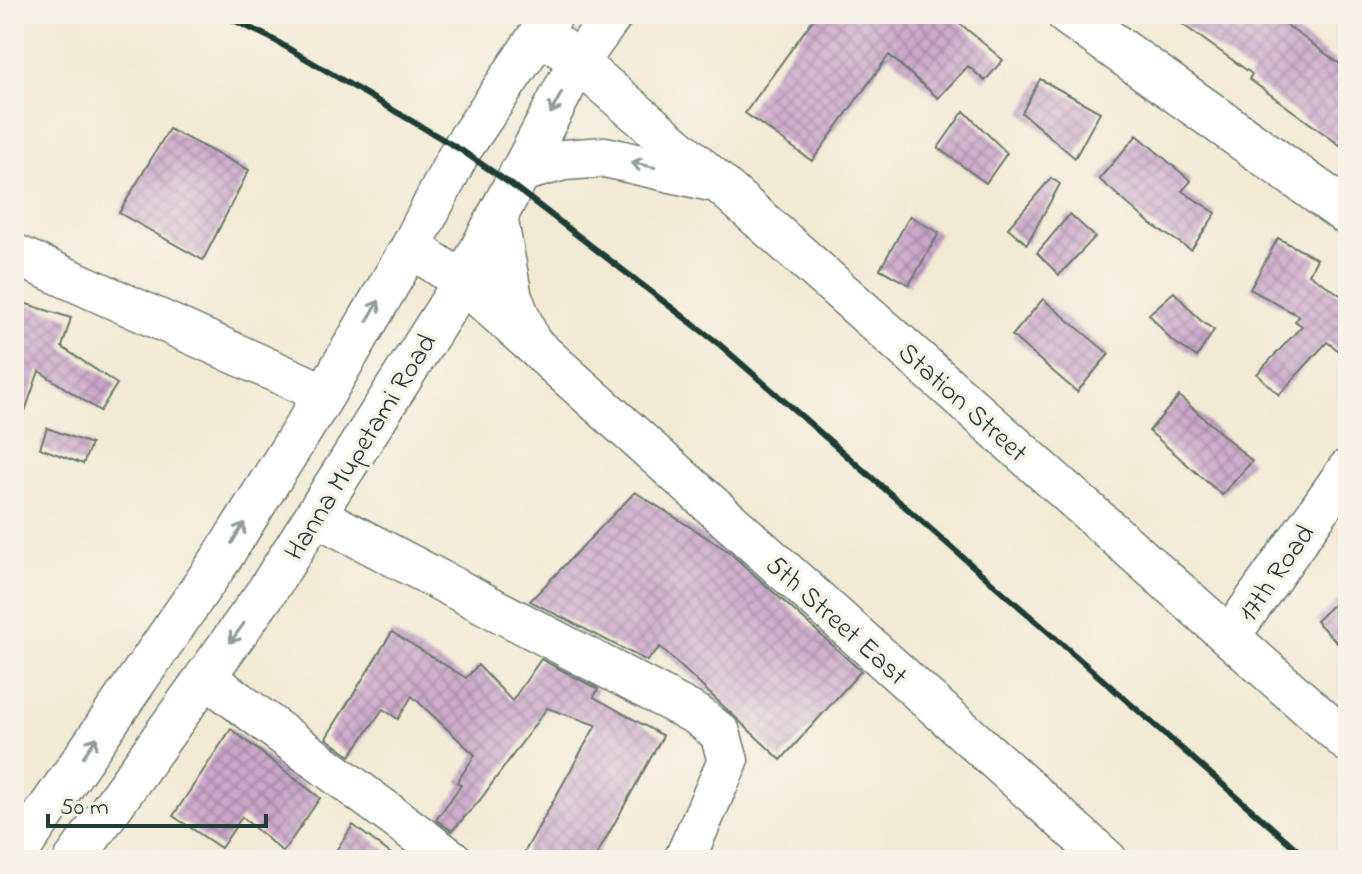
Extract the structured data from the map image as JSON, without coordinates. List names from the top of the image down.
{
  "streets": {
    "street": [
      "Station Street",
      "Hanna Mupetami Road",
      "17th Road",
      "5th Street East"
    ]
  },
  "crossings": [
    ["Station Street", "Hanna Mupetami Road"],
    ["Station Street", "17th Road"],
    ["Hanna Mupetami Road", "5th Street East"]
  ],
  "scale_bar": "50 m"
}
